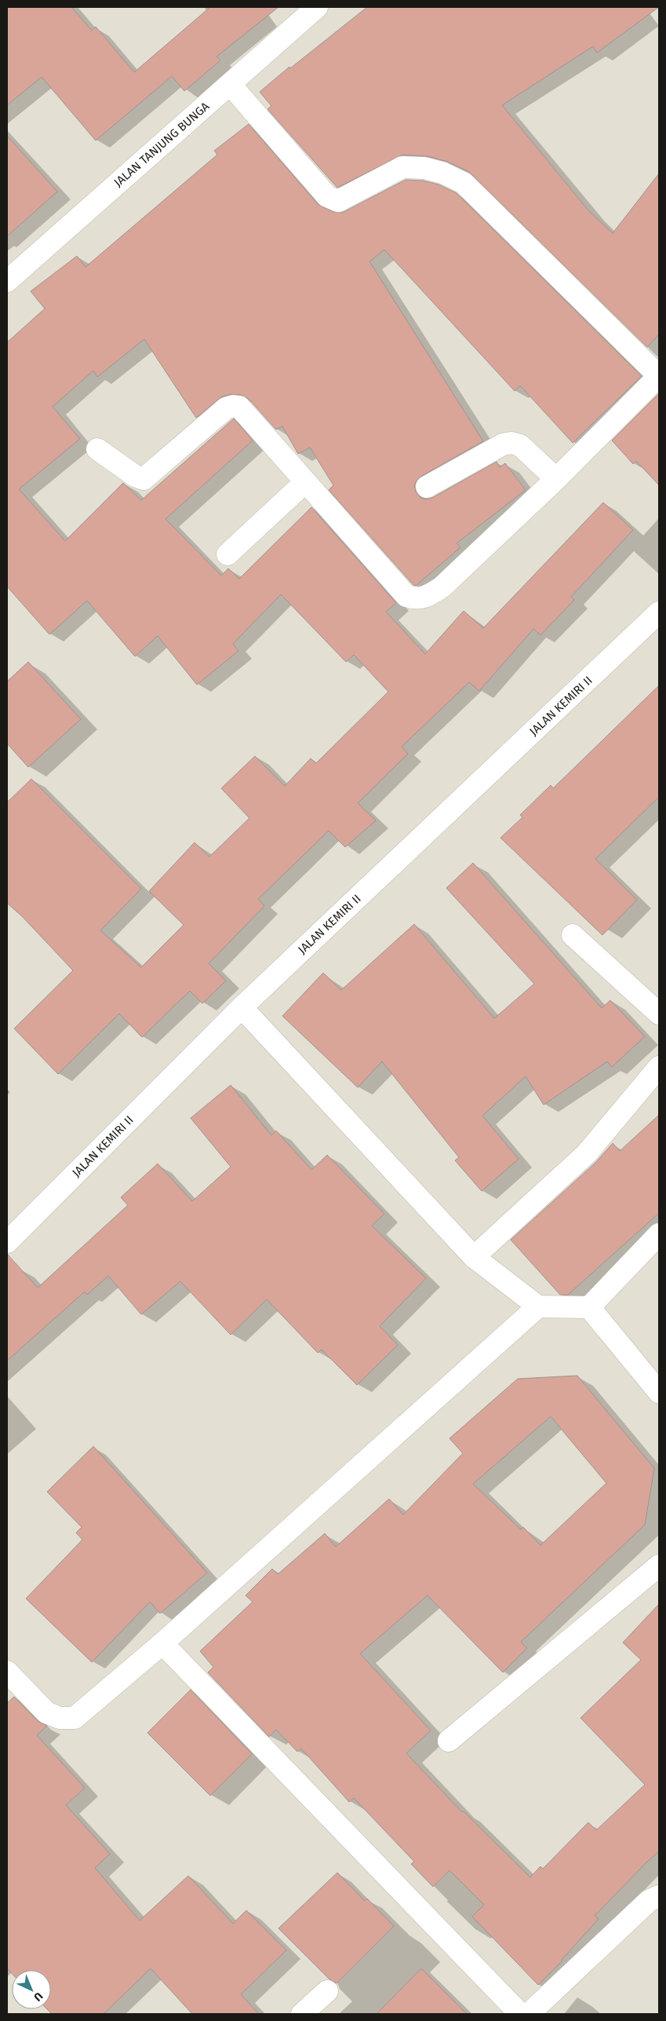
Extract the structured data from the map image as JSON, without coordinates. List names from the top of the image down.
{
  "streets": {
    "street": ["JALAN TANJUNG BUNGA", "JALAN KEMIRI II"]
  },
  "north": "bottom right"
}
